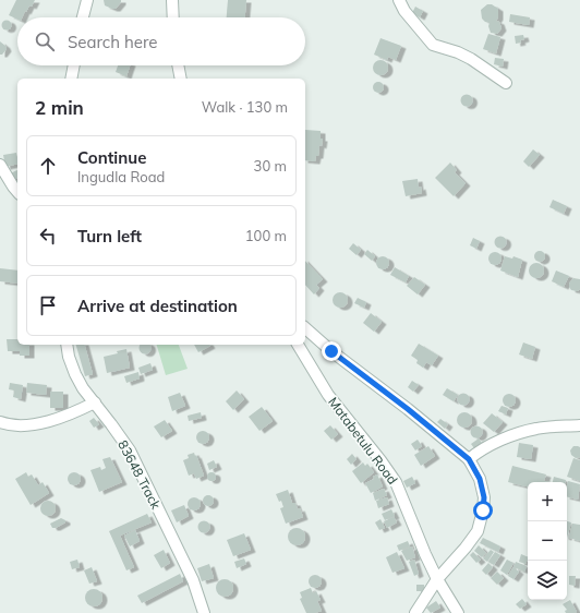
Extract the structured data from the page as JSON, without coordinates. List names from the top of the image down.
{
  "streets": {
    "street": ["Matabetulu Road", "83648 Track"]
  },
  "page": {
    "search": "Search here",
    "heading": ["2 min", "Walk · 130 m"],
    "list": [
      ["Continue", "Ingudla Road", "30 m"],
      ["Turn left", "100 m"],
      "Arrive at destination"
    ],
    "map_buttons": ["+", "−"]
  }
}
